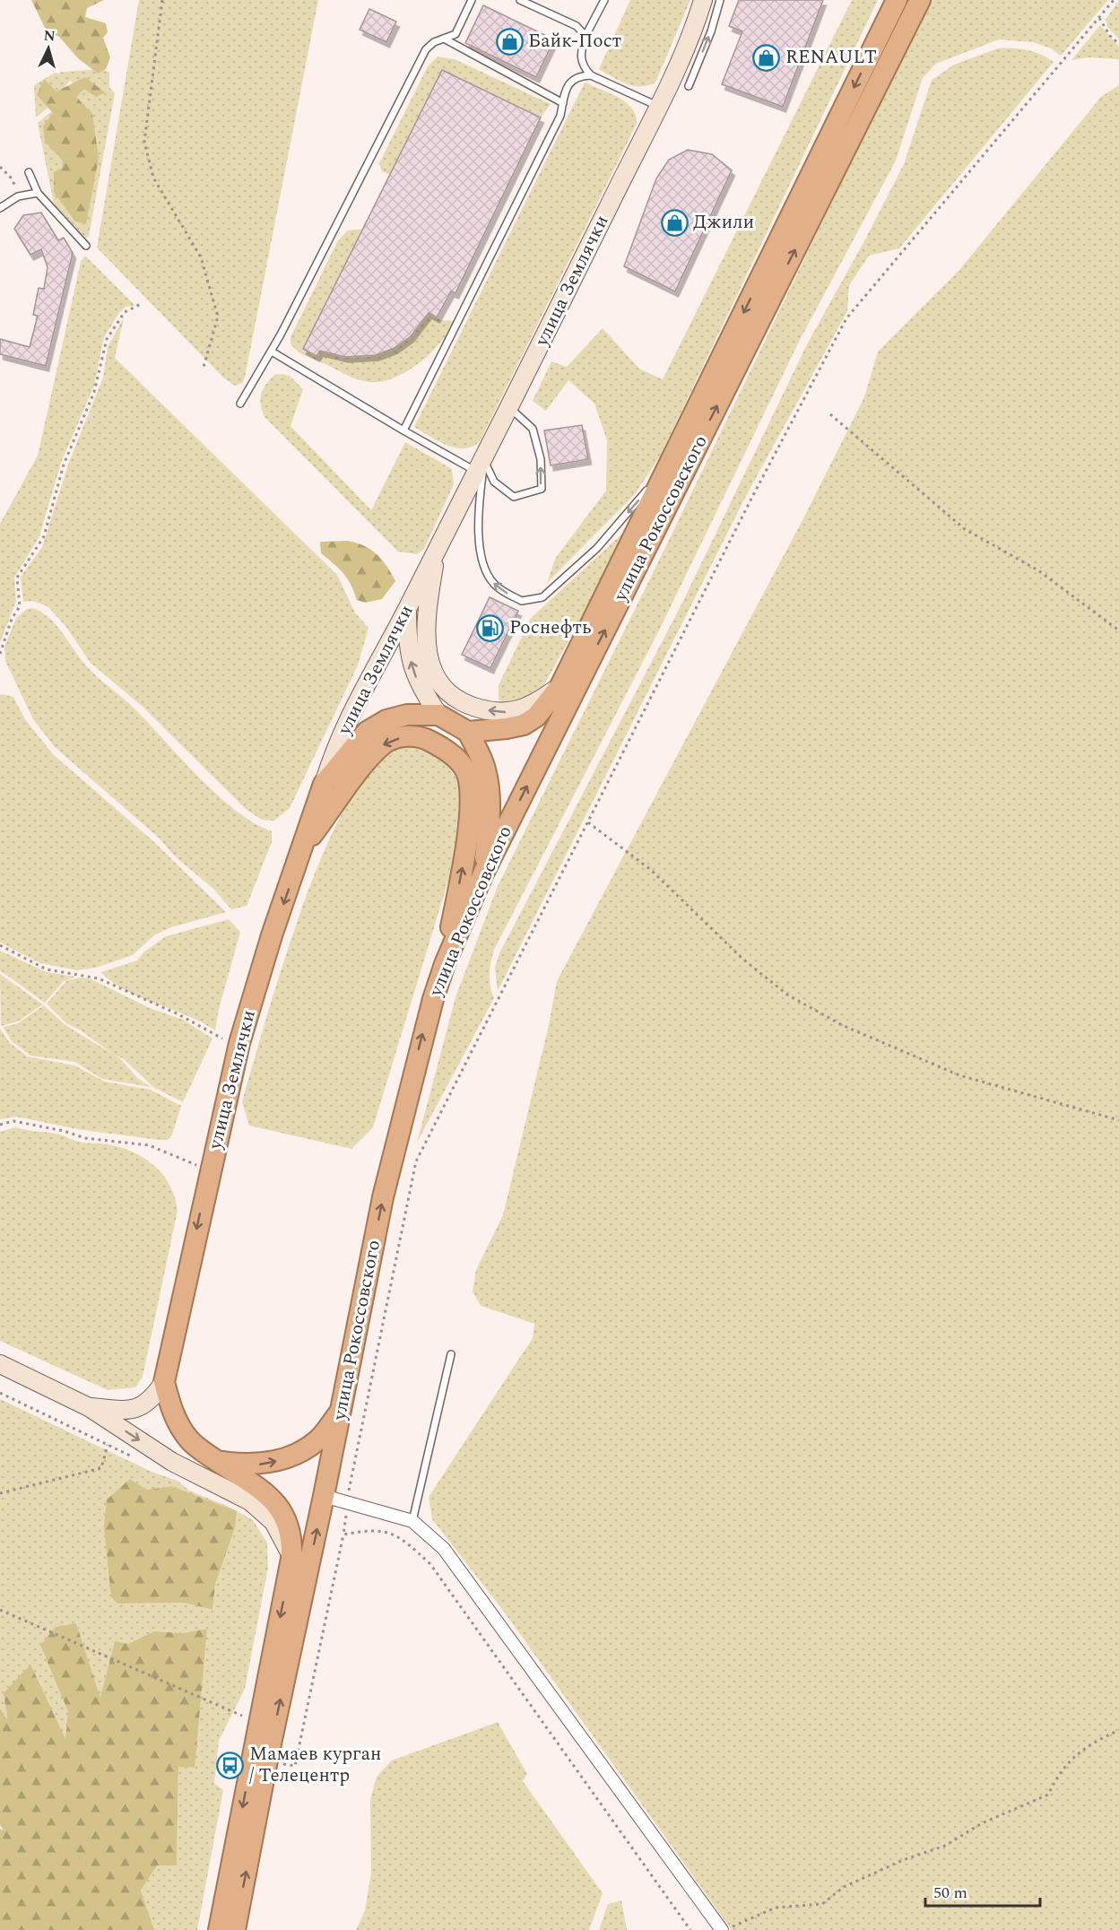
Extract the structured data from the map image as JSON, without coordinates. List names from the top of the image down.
{
  "streets": {
    "highway": ["улица Землячки", "улица Рокоссовского"]
  },
  "places": {
    "shop": ["Байк-Пост", "RENAULT", "Джили"],
    "fuel station": ["Роснефть"],
    "bus stop": ["Мамаев курган / Телецентр"]
  },
  "scale_bar": "50 m",
  "north": "top"
}
